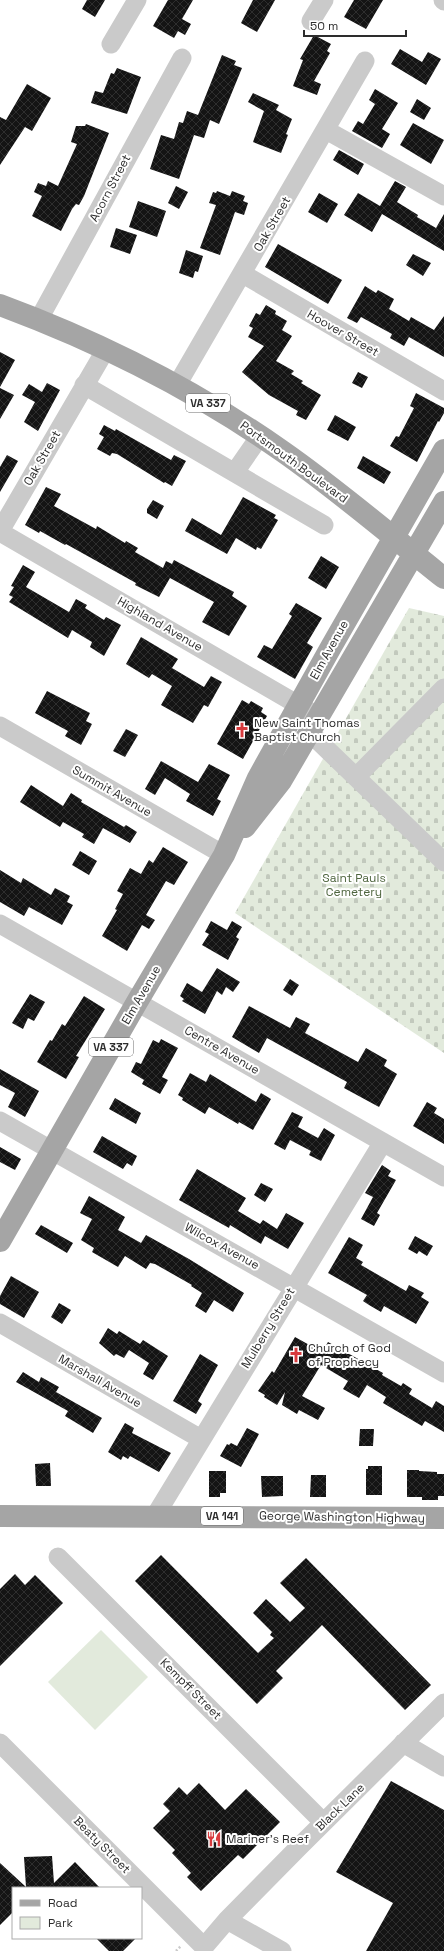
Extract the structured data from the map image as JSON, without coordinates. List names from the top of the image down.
{
  "streets": {
    "main road": [
      "VA 337",
      "Portsmouth Boulevard",
      "Elm Avenue",
      "VA 141",
      "George Washington Highway"
    ],
    "street": [
      "Acorn Street",
      "Oak Street",
      "Hoover Street",
      "Highland Avenue",
      "Summit Avenue",
      "Centre Avenue",
      "Wilcox Avenue",
      "Mulberry Street",
      "Marshall Avenue",
      "Kempff Street",
      "Black Lane",
      "Beaty Street"
    ]
  },
  "crossings": [
    ["Acorn Street", "Portsmouth Boulevard"],
    ["Oak Street", "Hoover Street"],
    ["Oak Street", "Portsmouth Boulevard"],
    ["Oak Street", "Highland Avenue"],
    ["Portsmouth Boulevard", "Elm Avenue"],
    ["Highland Avenue", "Elm Avenue"],
    ["Elm Avenue", "Summit Avenue"],
    ["Elm Avenue", "Centre Avenue"],
    ["Elm Avenue", "Wilcox Avenue"],
    ["Centre Avenue", "Mulberry Street"],
    ["Wilcox Avenue", "Mulberry Street"],
    ["Mulberry Street", "Marshall Avenue"],
    ["Mulberry Street", "George Washington Highway"],
    ["Kempff Street", "Black Lane"],
    ["Black Lane", "Beaty Street"]
  ],
  "parks": ["Saint Pauls Cemetery"],
  "places": {
    "church": ["New Saint Thomas Baptist Church", "Church of God of Prophecy"],
    "restaurant": ["Mariner's Reef"]
  },
  "legend": ["Road", "Park"],
  "scale_bar": "50 m"
}
